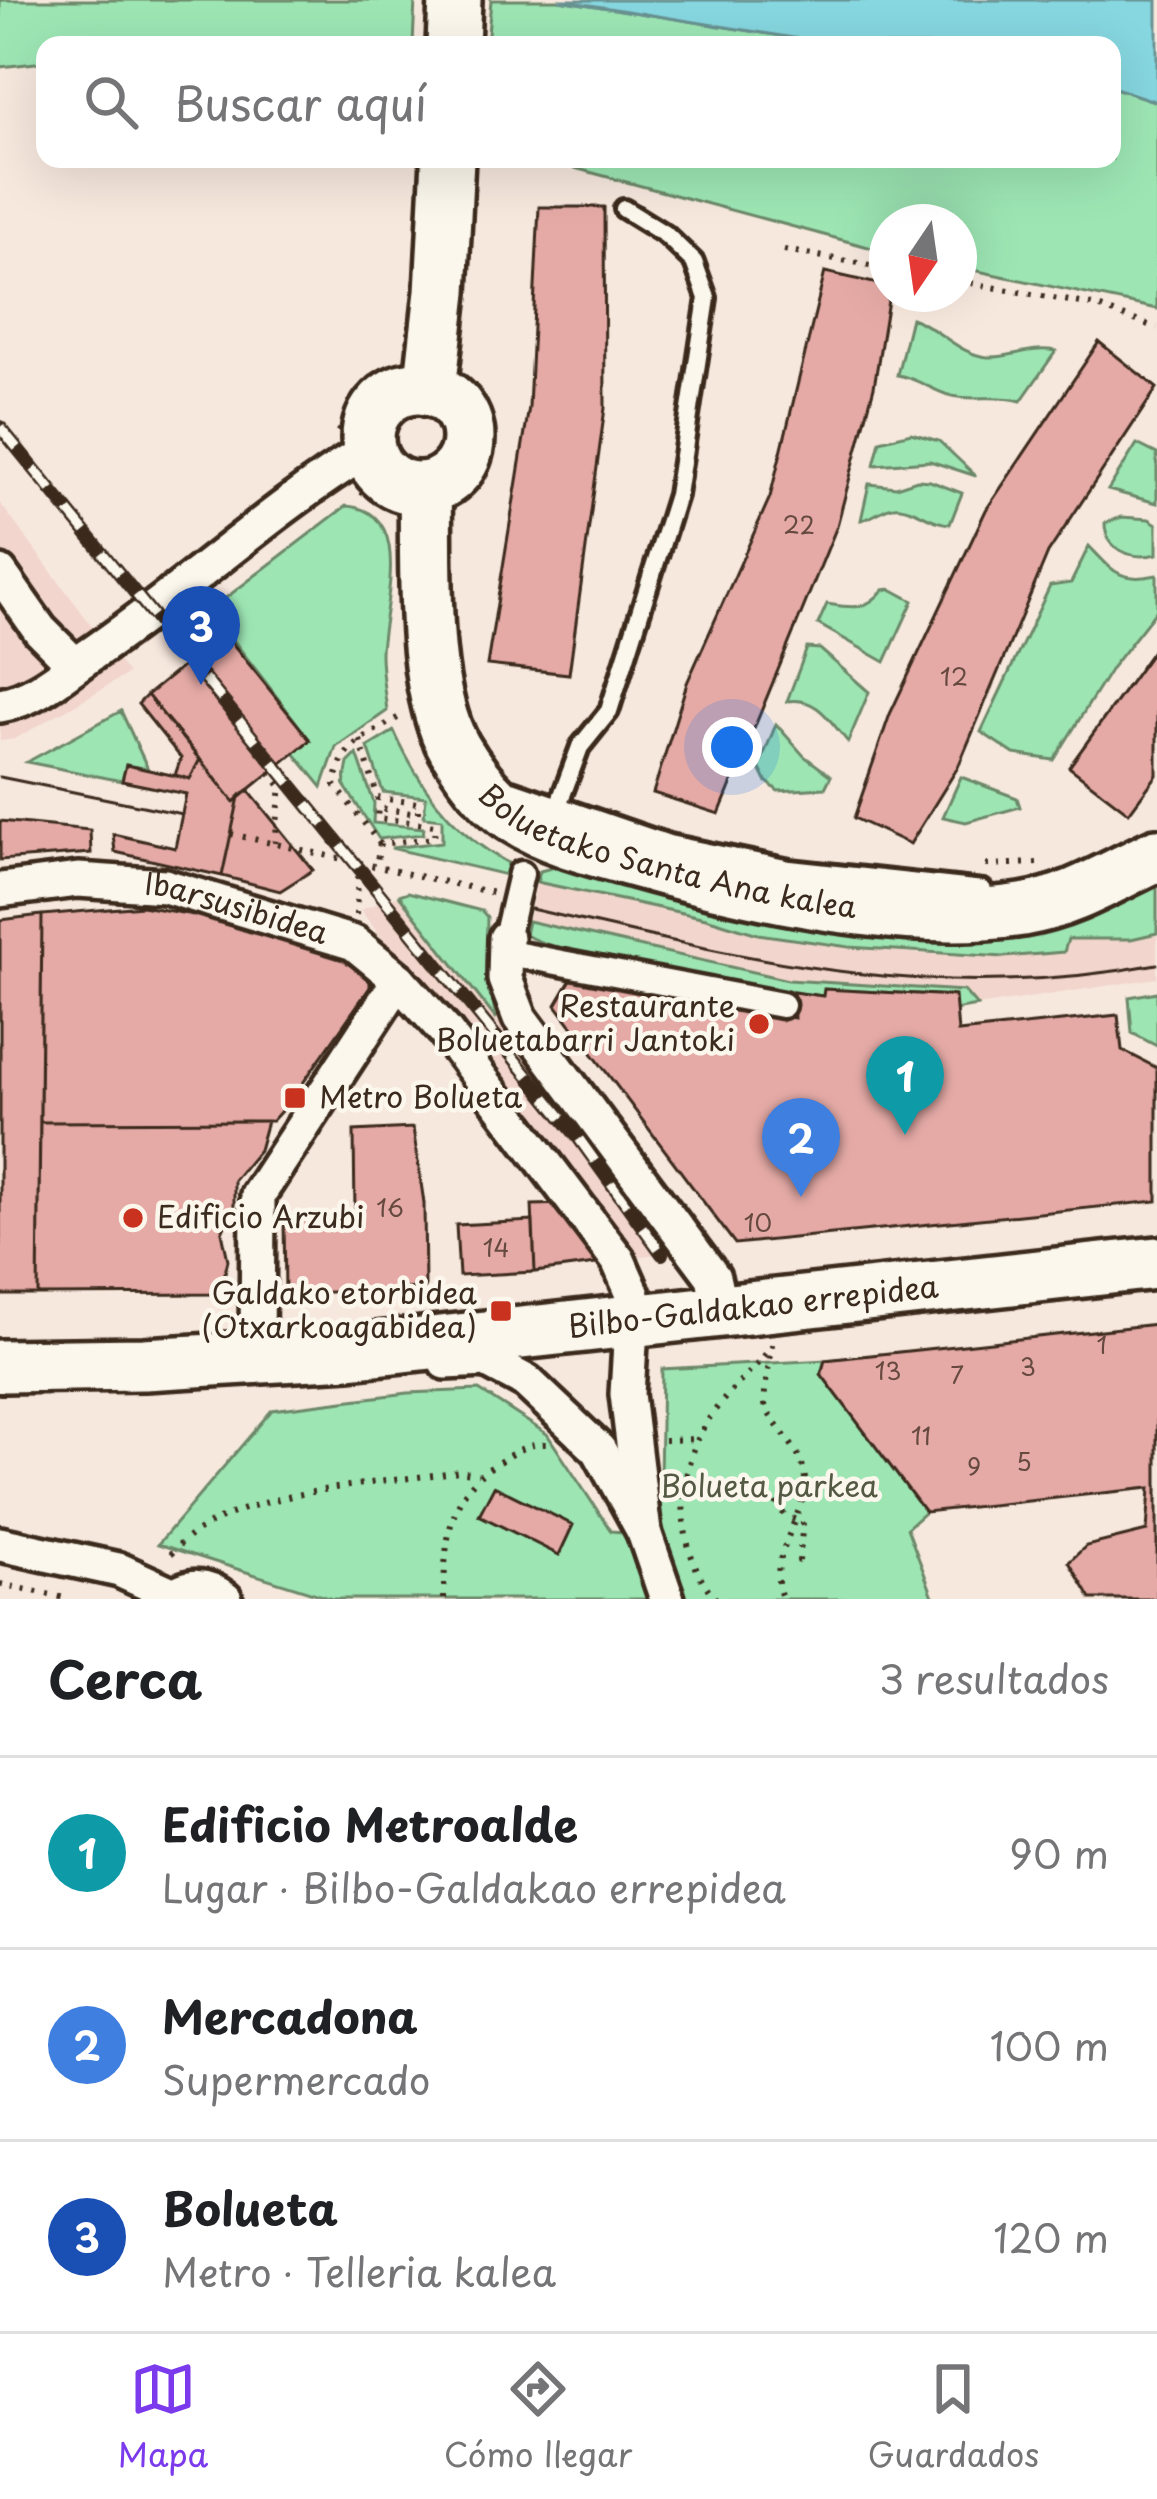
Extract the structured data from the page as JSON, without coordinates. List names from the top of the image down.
{
  "streets": {
    "main road": ["Boluetako Santa Ana kalea", "Bilbo-Galdakao errepidea"],
    "street": ["Ibarsusibidea"]
  },
  "crossings": [
    ["Ibarsusibidea", "Bilbo-Galdakao errepidea"]
  ],
  "parks": ["Bolueta parkea"],
  "places": {
    "other": ["Restaurante Boluetabarri Jantoki", "Edificio Arzubi"],
    "transit": ["Metro Bolueta", "Galdako etorbidea (Otxarkoagabidea)"]
  },
  "house_numbers": [
    "22",
    "12",
    "16",
    "10",
    "14",
    "1",
    "3",
    "13",
    "7",
    "11",
    "5",
    "9"
  ],
  "north": "bottom",
  "page": {
    "search": "Buscar aquí",
    "pins": ["3", "1", "2"],
    "heading": ["Cerca", "3 resultados"],
    "list": [
      {
        "mark": "1",
        "name": "Edificio Metroalde",
        "note": "Lugar · Bilbo-Galdakao errepidea",
        "value": "90 m"
      },
      {
        "mark": "2",
        "name": "Mercadona",
        "note": "Supermercado",
        "value": "100 m"
      },
      {
        "mark": "3",
        "name": "Bolueta",
        "note": "Metro · Telleria kalea",
        "value": "120 m"
      }
    ],
    "nav": ["Mapa", "Cómo llegar", "Guardados"]
  }
}
